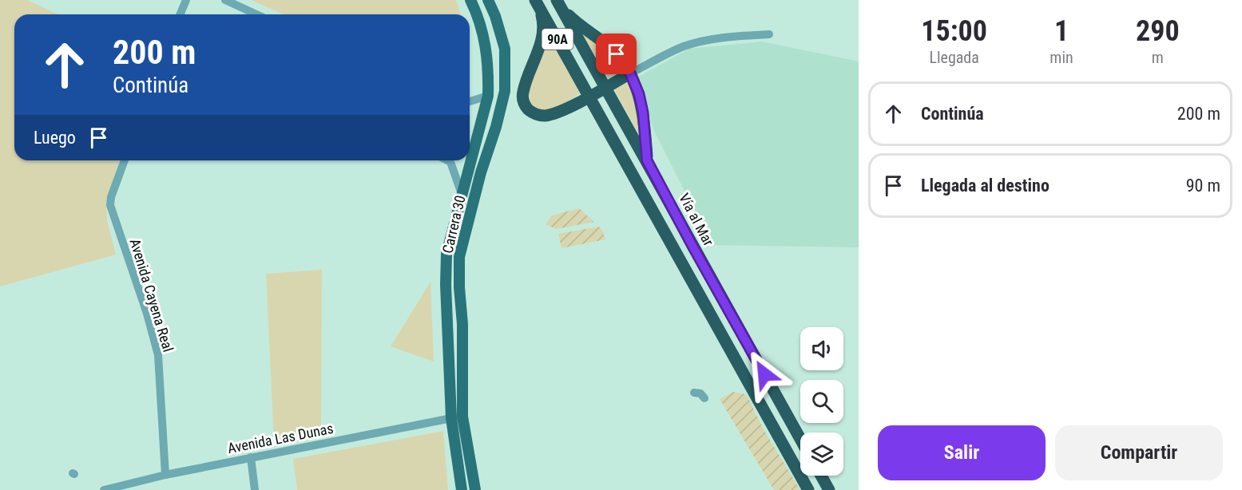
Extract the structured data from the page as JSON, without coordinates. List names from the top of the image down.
{
  "streets": {
    "highway": ["90A", "Vía al Mar"],
    "main road": ["Carrera 30"],
    "street": ["Avenida Cayena Real", "Avenida Las Dunas"]
  },
  "crossings": [
    ["Carrera 30", "Avenida Las Dunas"],
    ["Avenida Cayena Real", "Avenida Las Dunas"]
  ],
  "page": {
    "eta": [
      "15:00",
      "Llegada",
      "1",
      "min",
      "290",
      "m"
    ],
    "turn": ["200 m", "Continúa"],
    "list": [
      {
        "name": "Continúa",
        "value": "200 m"
      },
      {
        "name": "Llegada al destino",
        "value": "90 m"
      }
    ],
    "then": "Luego",
    "buttons": ["Salir", "Compartir"]
  }
}
